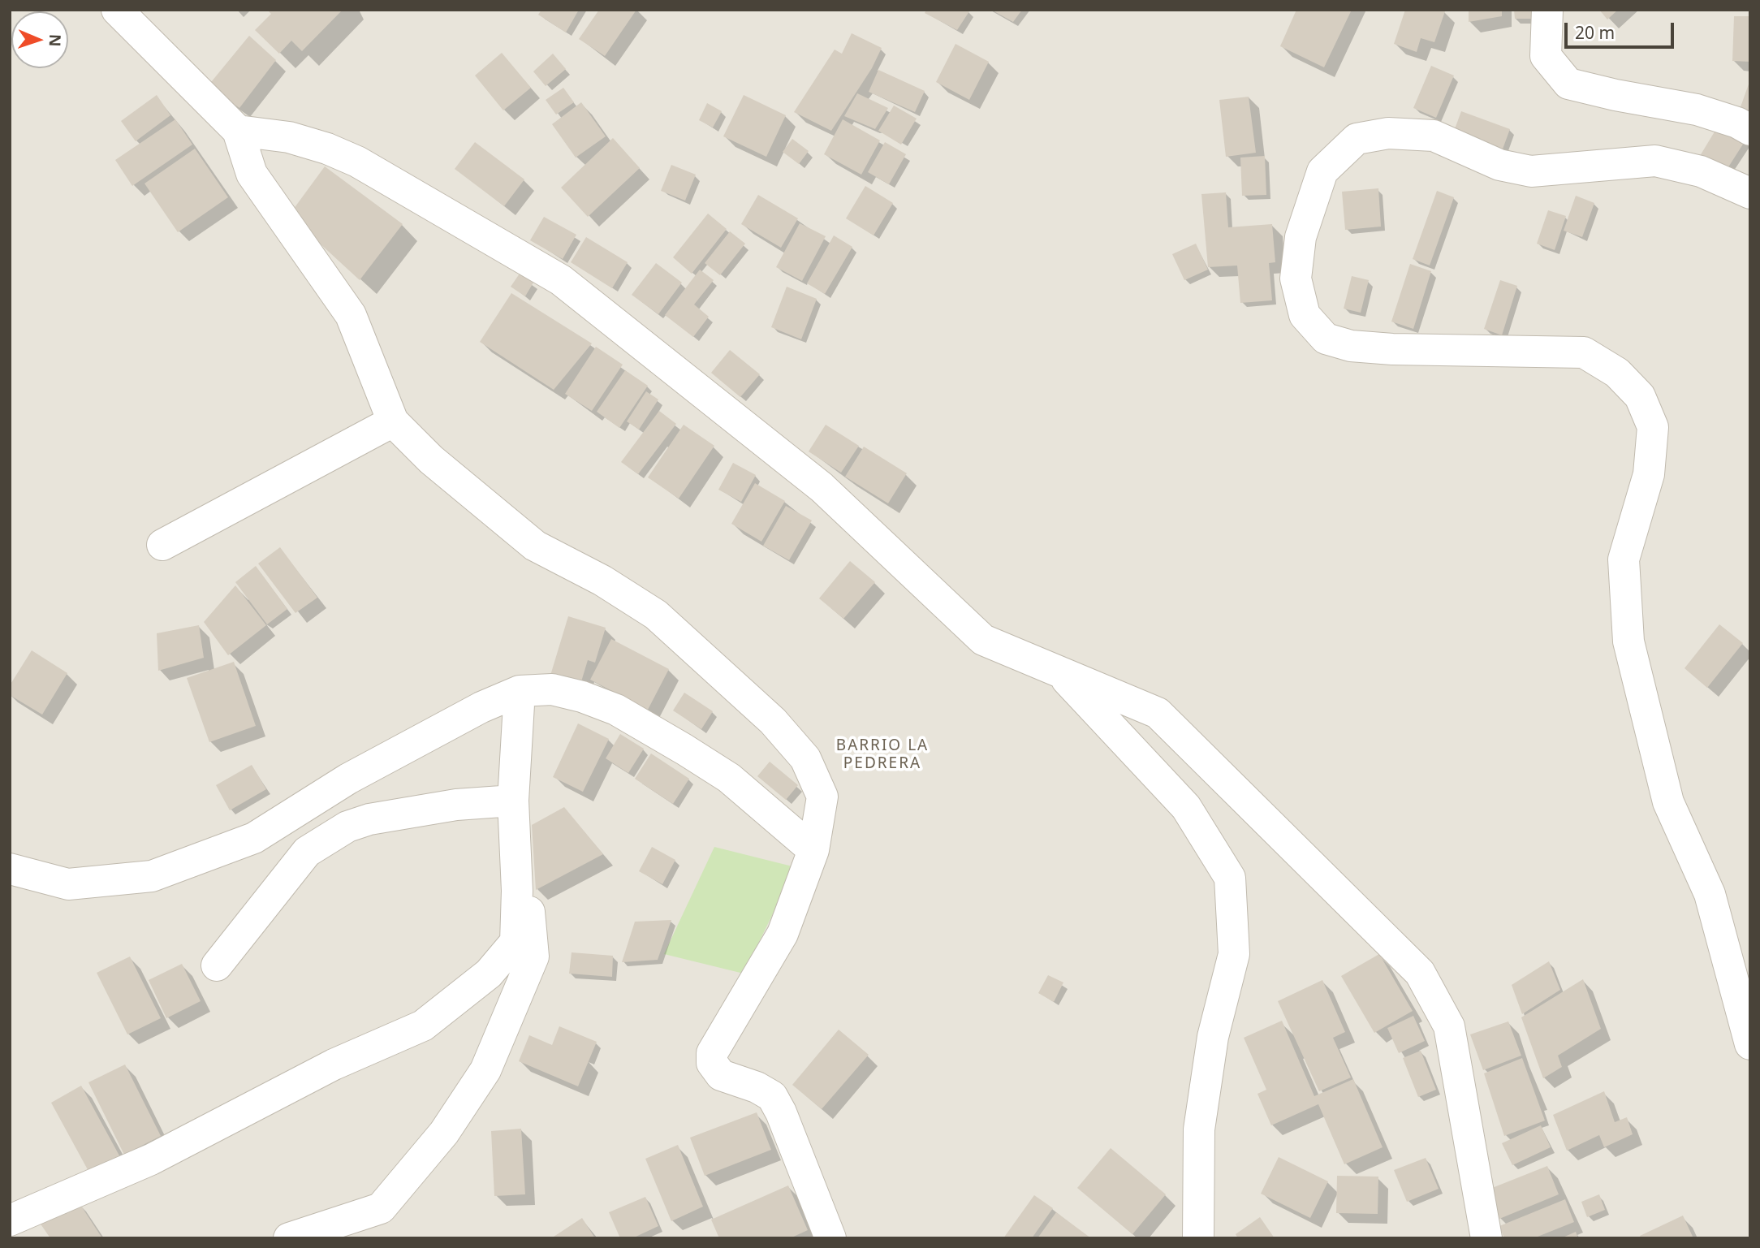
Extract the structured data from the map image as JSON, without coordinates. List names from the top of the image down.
{
  "districts": ["BARRIO LA PEDRERA"],
  "scale_bar": "20 m",
  "north": "right"
}
